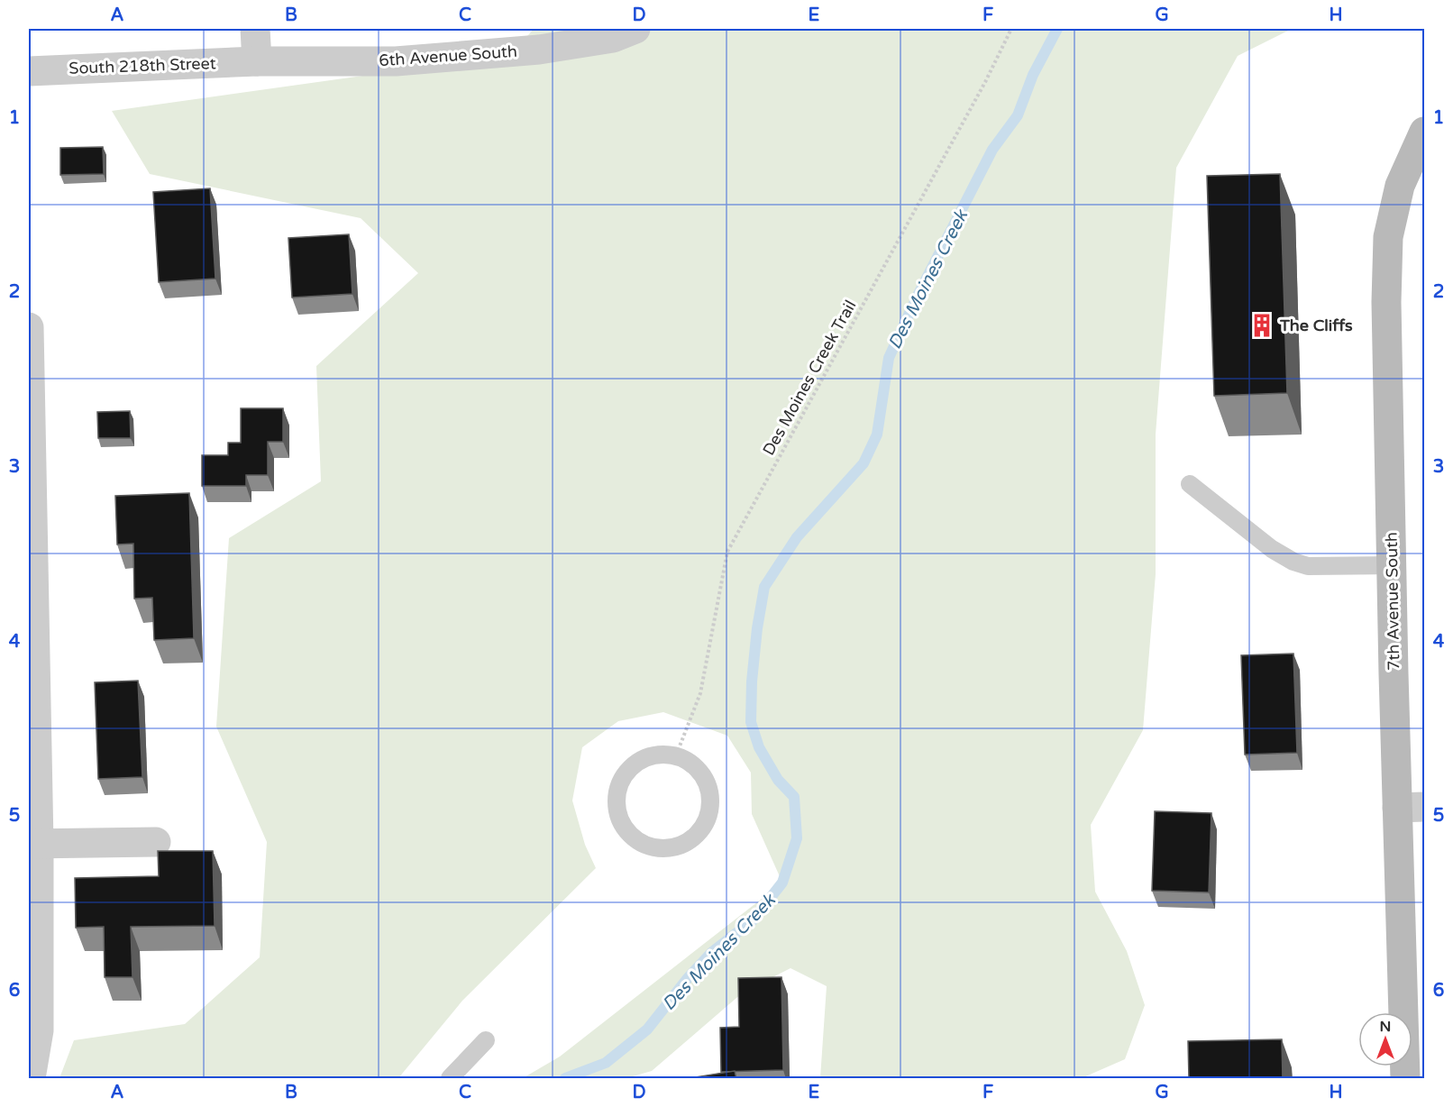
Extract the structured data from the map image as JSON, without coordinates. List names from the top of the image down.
{
  "streets": {
    "main road": ["7th Avenue South"],
    "street": ["6th Avenue South", "South 218th Street"],
    "path": ["Des Moines Creek Trail"]
  },
  "crossings": [
    ["6th Avenue South", "South 218th Street"]
  ],
  "water": ["Des Moines Creek"],
  "places": {
    "building": ["The Cliffs"]
  },
  "north": "top",
  "grid": {
    "columns": [
      "A",
      "B",
      "C",
      "D",
      "E",
      "F",
      "G",
      "H"
    ],
    "rows": [
      "1",
      "2",
      "3",
      "4",
      "5",
      "6"
    ]
  }
}
